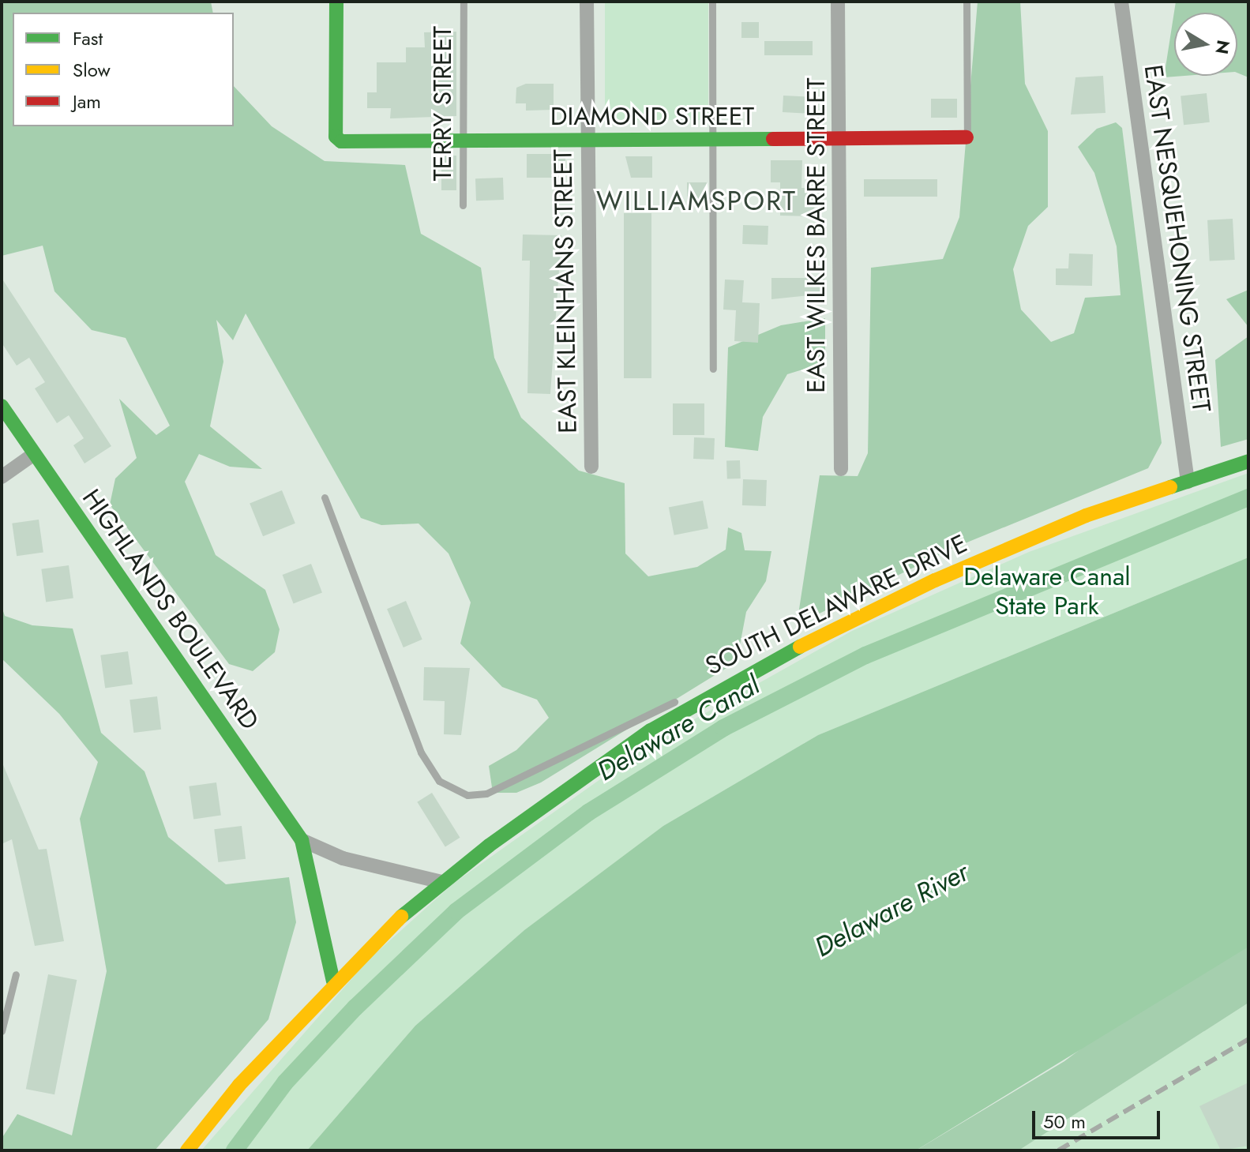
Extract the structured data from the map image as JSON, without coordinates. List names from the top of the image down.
{
  "streets": {
    "main road": ["DIAMOND STREET", "SOUTH DELAWARE DRIVE", "HIGHLANDS BOULEVARD"],
    "street": ["EAST WILKES BARRE STREET", "EAST NESQUEHONING STREET", "EAST KLEINHANS STREET"],
    "lane": ["TERRY STREET"]
  },
  "crossings": [
    ["TERRY STREET", "DIAMOND STREET"],
    ["DIAMOND STREET", "EAST WILKES BARRE STREET"],
    ["DIAMOND STREET", "EAST KLEINHANS STREET"],
    ["EAST NESQUEHONING STREET", "SOUTH DELAWARE DRIVE"],
    ["SOUTH DELAWARE DRIVE", "HIGHLANDS BOULEVARD"]
  ],
  "districts": ["WILLIAMSPORT"],
  "water": ["Delaware Canal", "Delaware River"],
  "parks": ["Delaware Canal State Park"],
  "legend": ["Fast", "Slow", "Jam"],
  "scale_bar": "50 m",
  "north": "right"
}
